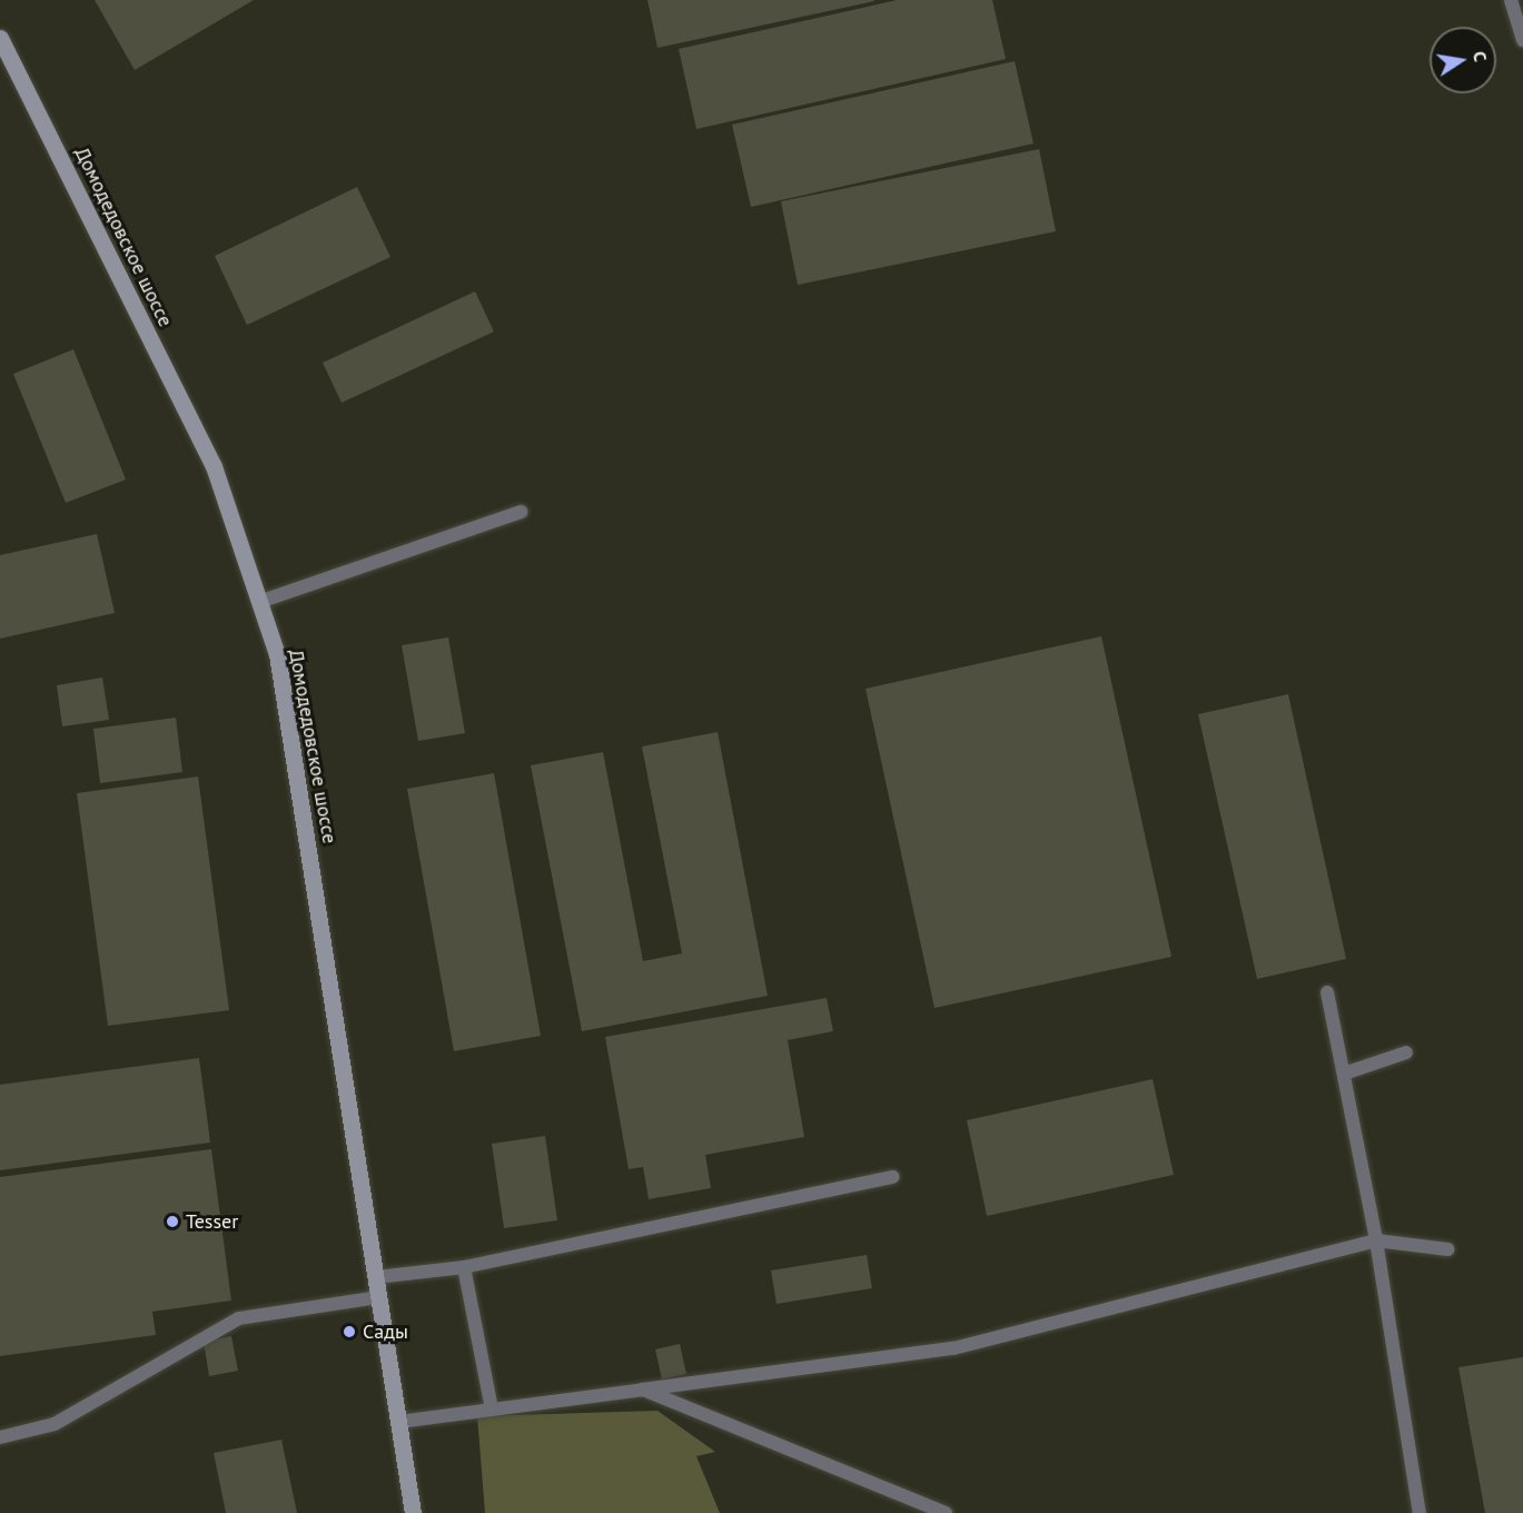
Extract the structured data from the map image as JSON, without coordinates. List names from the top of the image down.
{
  "streets": {
    "main road": ["Домодедовское шоссе"]
  },
  "places": ["Tesser", "Сады"],
  "north": "right"
}
